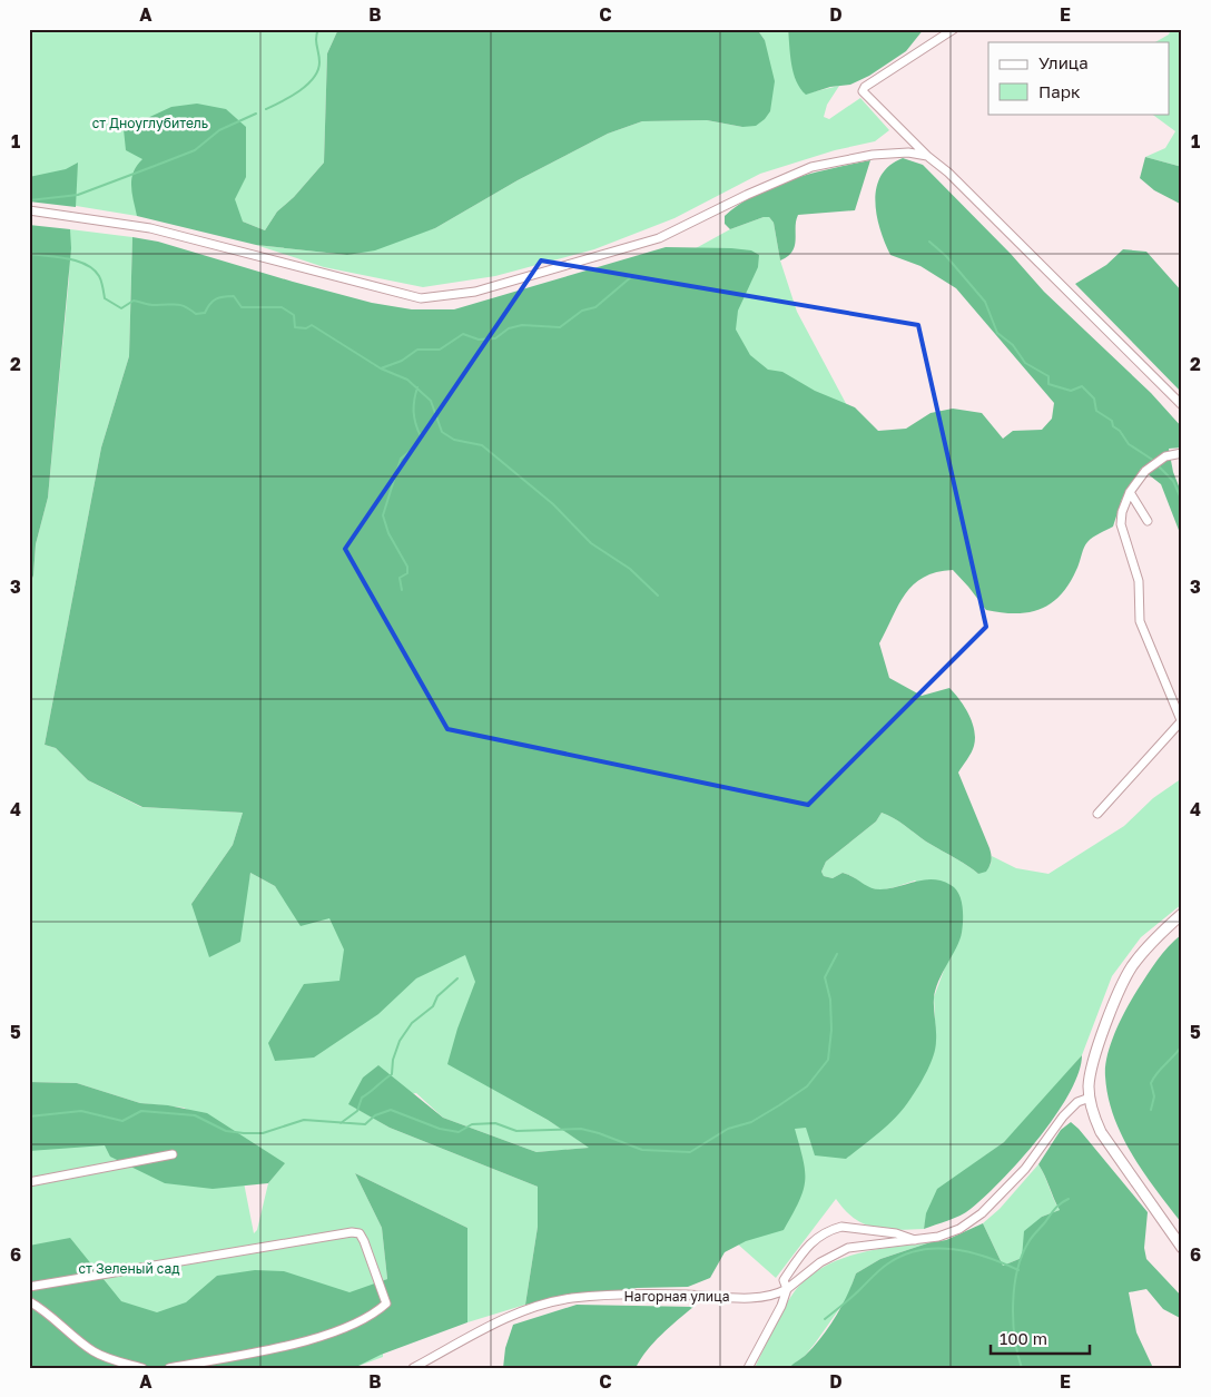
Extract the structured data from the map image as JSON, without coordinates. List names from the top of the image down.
{
  "streets": {
    "street": ["Нагорная улица"]
  },
  "parks": ["ст Дноуглубитель", "ст Зеленый сад"],
  "legend": ["Улица", "Парк"],
  "scale_bar": "100 m",
  "grid": {
    "columns": [
      "A",
      "B",
      "C",
      "D",
      "E"
    ],
    "rows": [
      "1",
      "2",
      "3",
      "4",
      "5",
      "6"
    ]
  }
}
